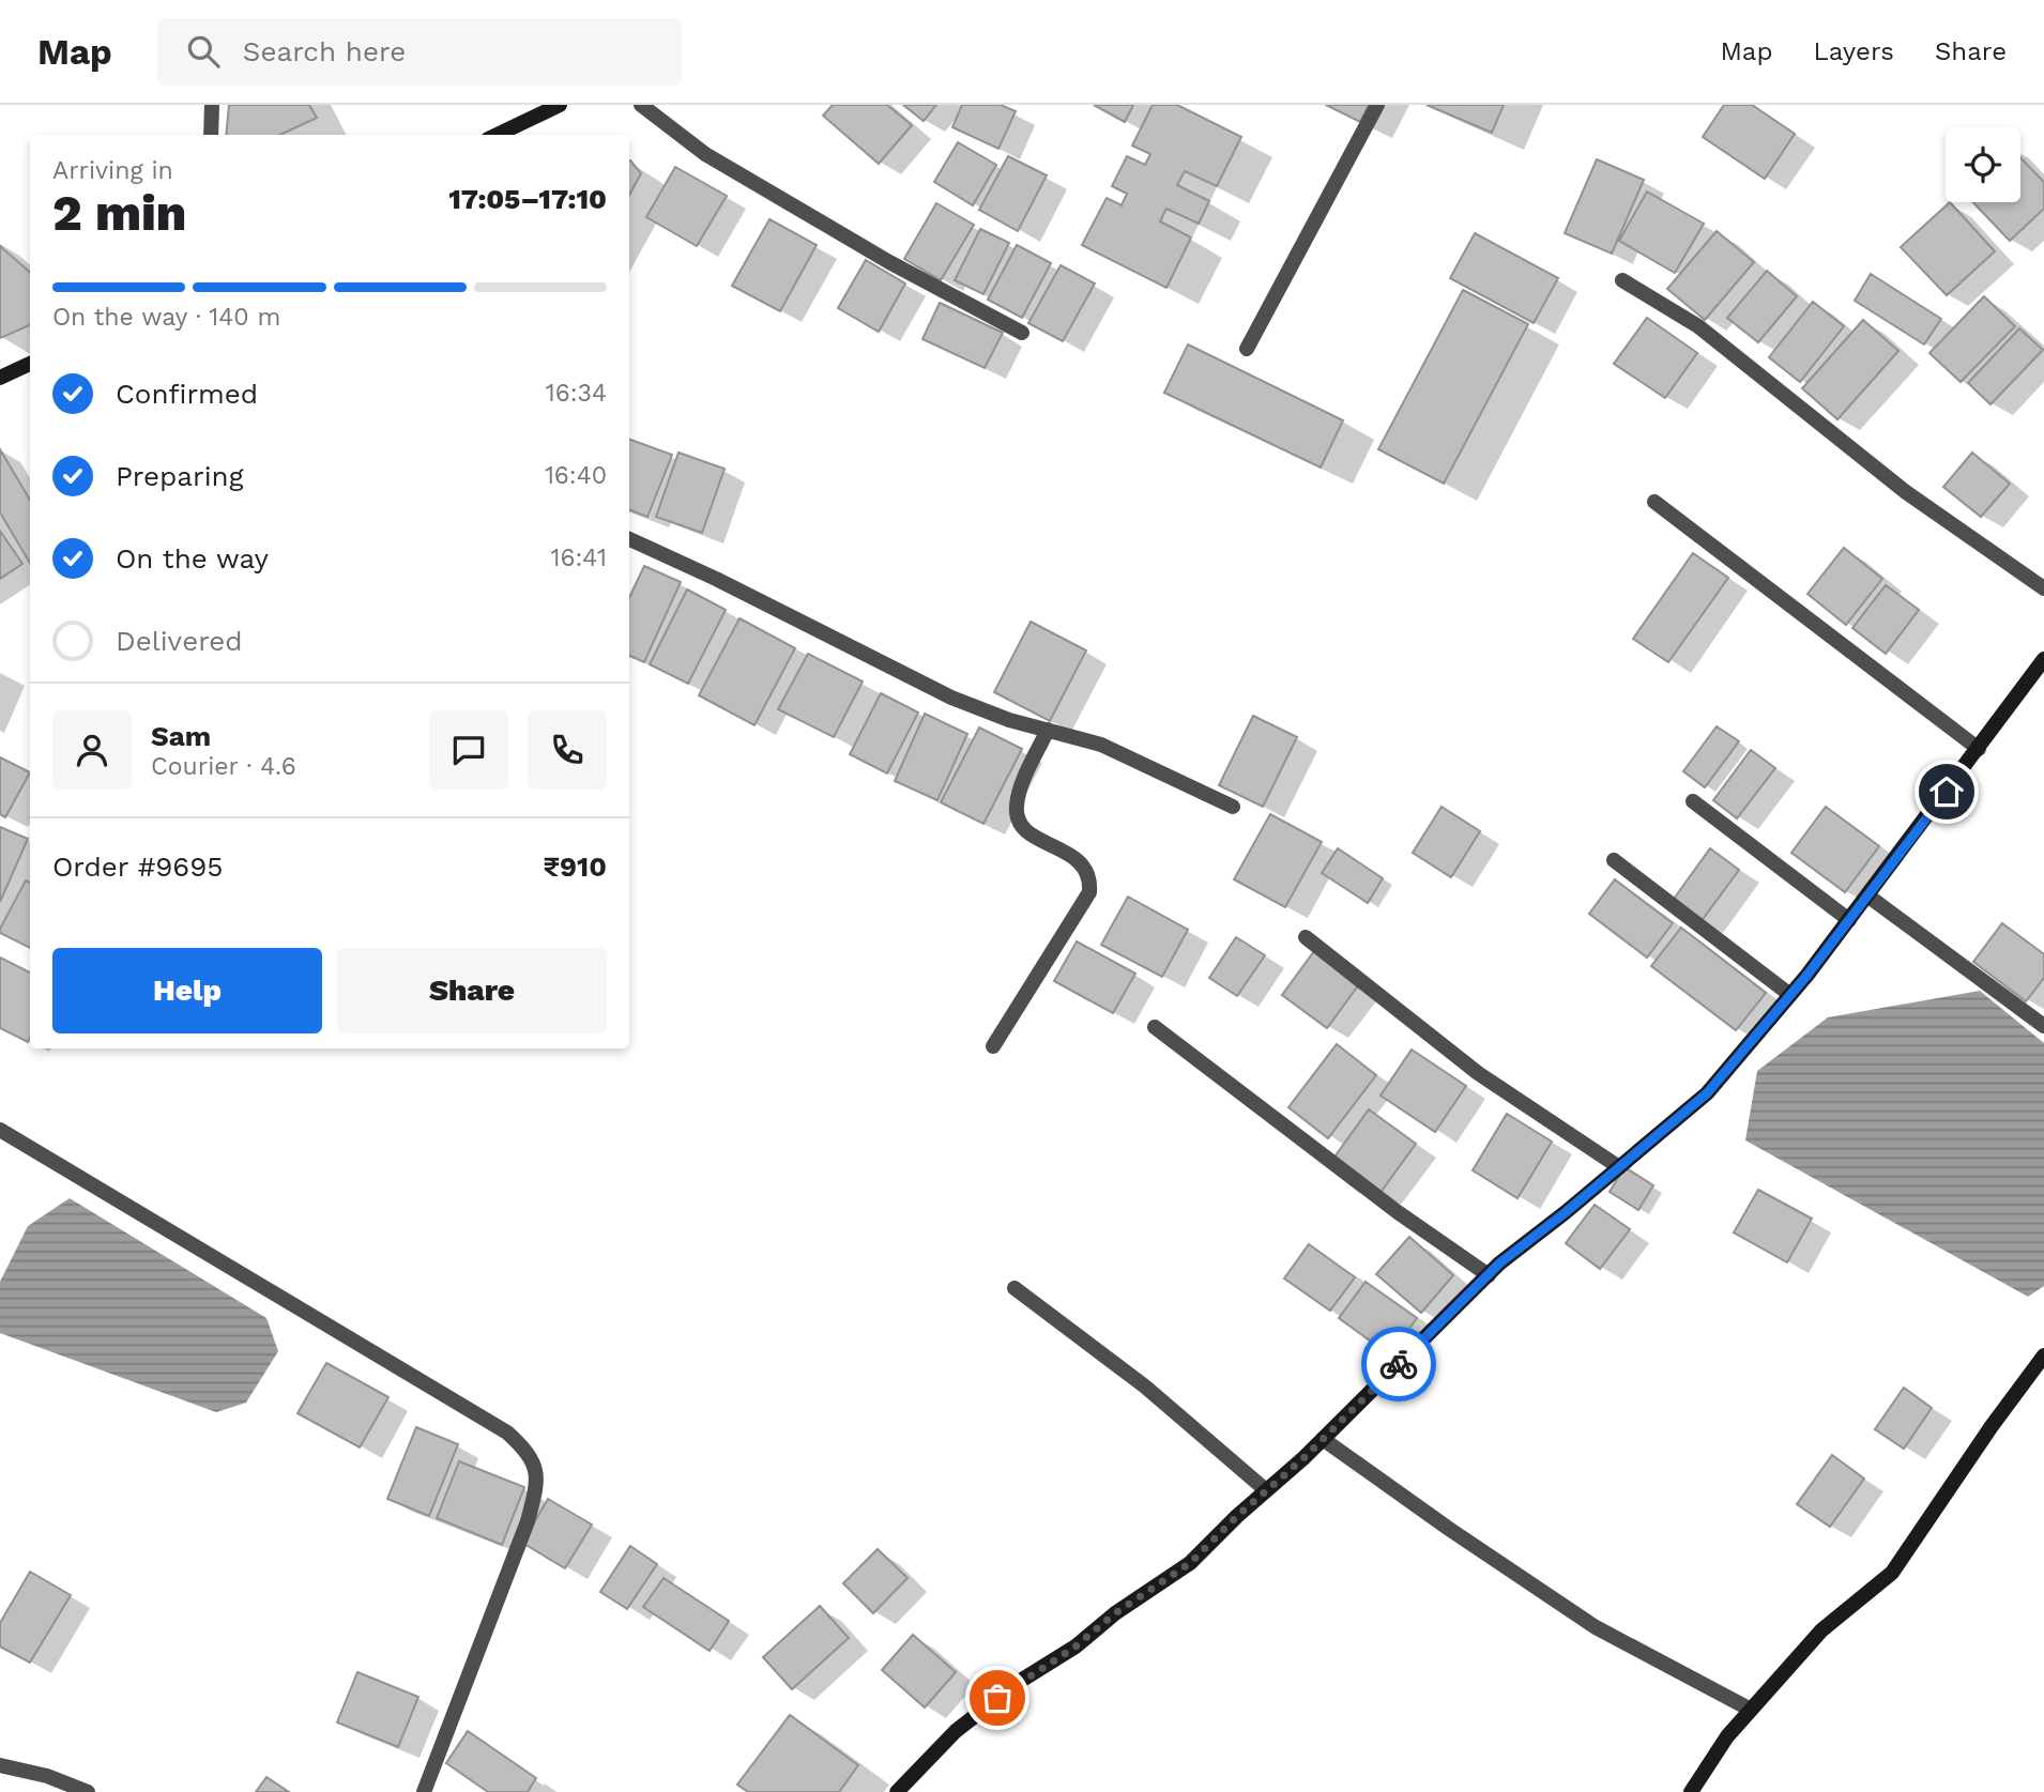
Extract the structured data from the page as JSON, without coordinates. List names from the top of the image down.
{
  "page": {
    "header": "Map",
    "search": "Search here",
    "nav": ["Map", "Layers", "Share"],
    "heading": ["2 min", "Arriving in", "17:05–17:10"],
    "panel": [
      "Sam",
      "Courier · 4.6",
      "Order #9695",
      "₹910"
    ],
    "bar": "On the way · 140 m",
    "list": [
      ["Confirmed", "16:34"],
      ["Preparing", "16:40"],
      ["On the way", "16:41"],
      "Delivered"
    ],
    "buttons": ["Help", "Share"]
  }
}
